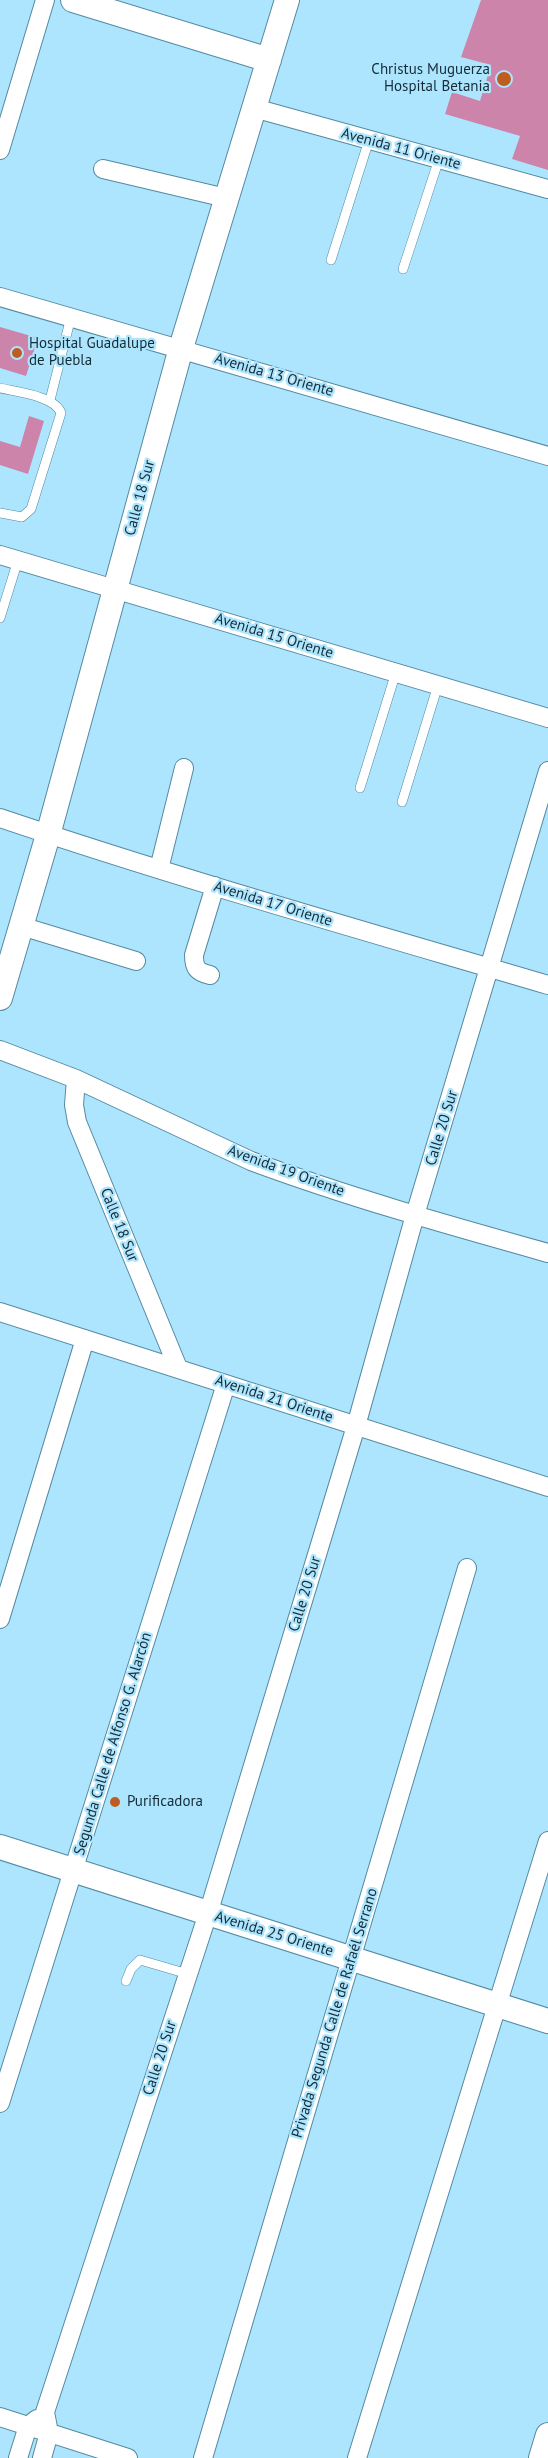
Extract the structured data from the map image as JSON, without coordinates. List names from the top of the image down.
{
  "streets": {
    "street": [
      "Avenida 11 Oriente",
      "Avenida 13 Oriente",
      "Calle 18 Sur",
      "Avenida 15 Oriente",
      "Avenida 17 Oriente",
      "Calle 20 Sur",
      "Avenida 19 Oriente",
      "Avenida 21 Oriente",
      "Segunda Calle de Alfonso G. Alarcón",
      "Avenida 25 Oriente",
      "Privada Segunda Calle de Rafaél Serrano"
    ]
  },
  "crossings": [
    ["Avenida 11 Oriente", "Calle 18 Sur"],
    ["Avenida 13 Oriente", "Calle 18 Sur"],
    ["Calle 18 Sur", "Avenida 15 Oriente"],
    ["Calle 18 Sur", "Avenida 17 Oriente"],
    ["Calle 18 Sur", "Avenida 19 Oriente"],
    ["Calle 18 Sur", "Avenida 21 Oriente"],
    ["Avenida 17 Oriente", "Calle 20 Sur"],
    ["Calle 20 Sur", "Avenida 19 Oriente"],
    ["Calle 20 Sur", "Avenida 21 Oriente"],
    ["Calle 20 Sur", "Avenida 25 Oriente"],
    ["Avenida 21 Oriente", "Segunda Calle de Alfonso G. Alarcón"],
    ["Segunda Calle de Alfonso G. Alarcón", "Avenida 25 Oriente"],
    ["Avenida 25 Oriente", "Privada Segunda Calle de Rafaél Serrano"]
  ],
  "places": ["Christus Muguerza Hospital Betania", "Hospital Guadalupe de Puebla", "Purificadora"]
}
